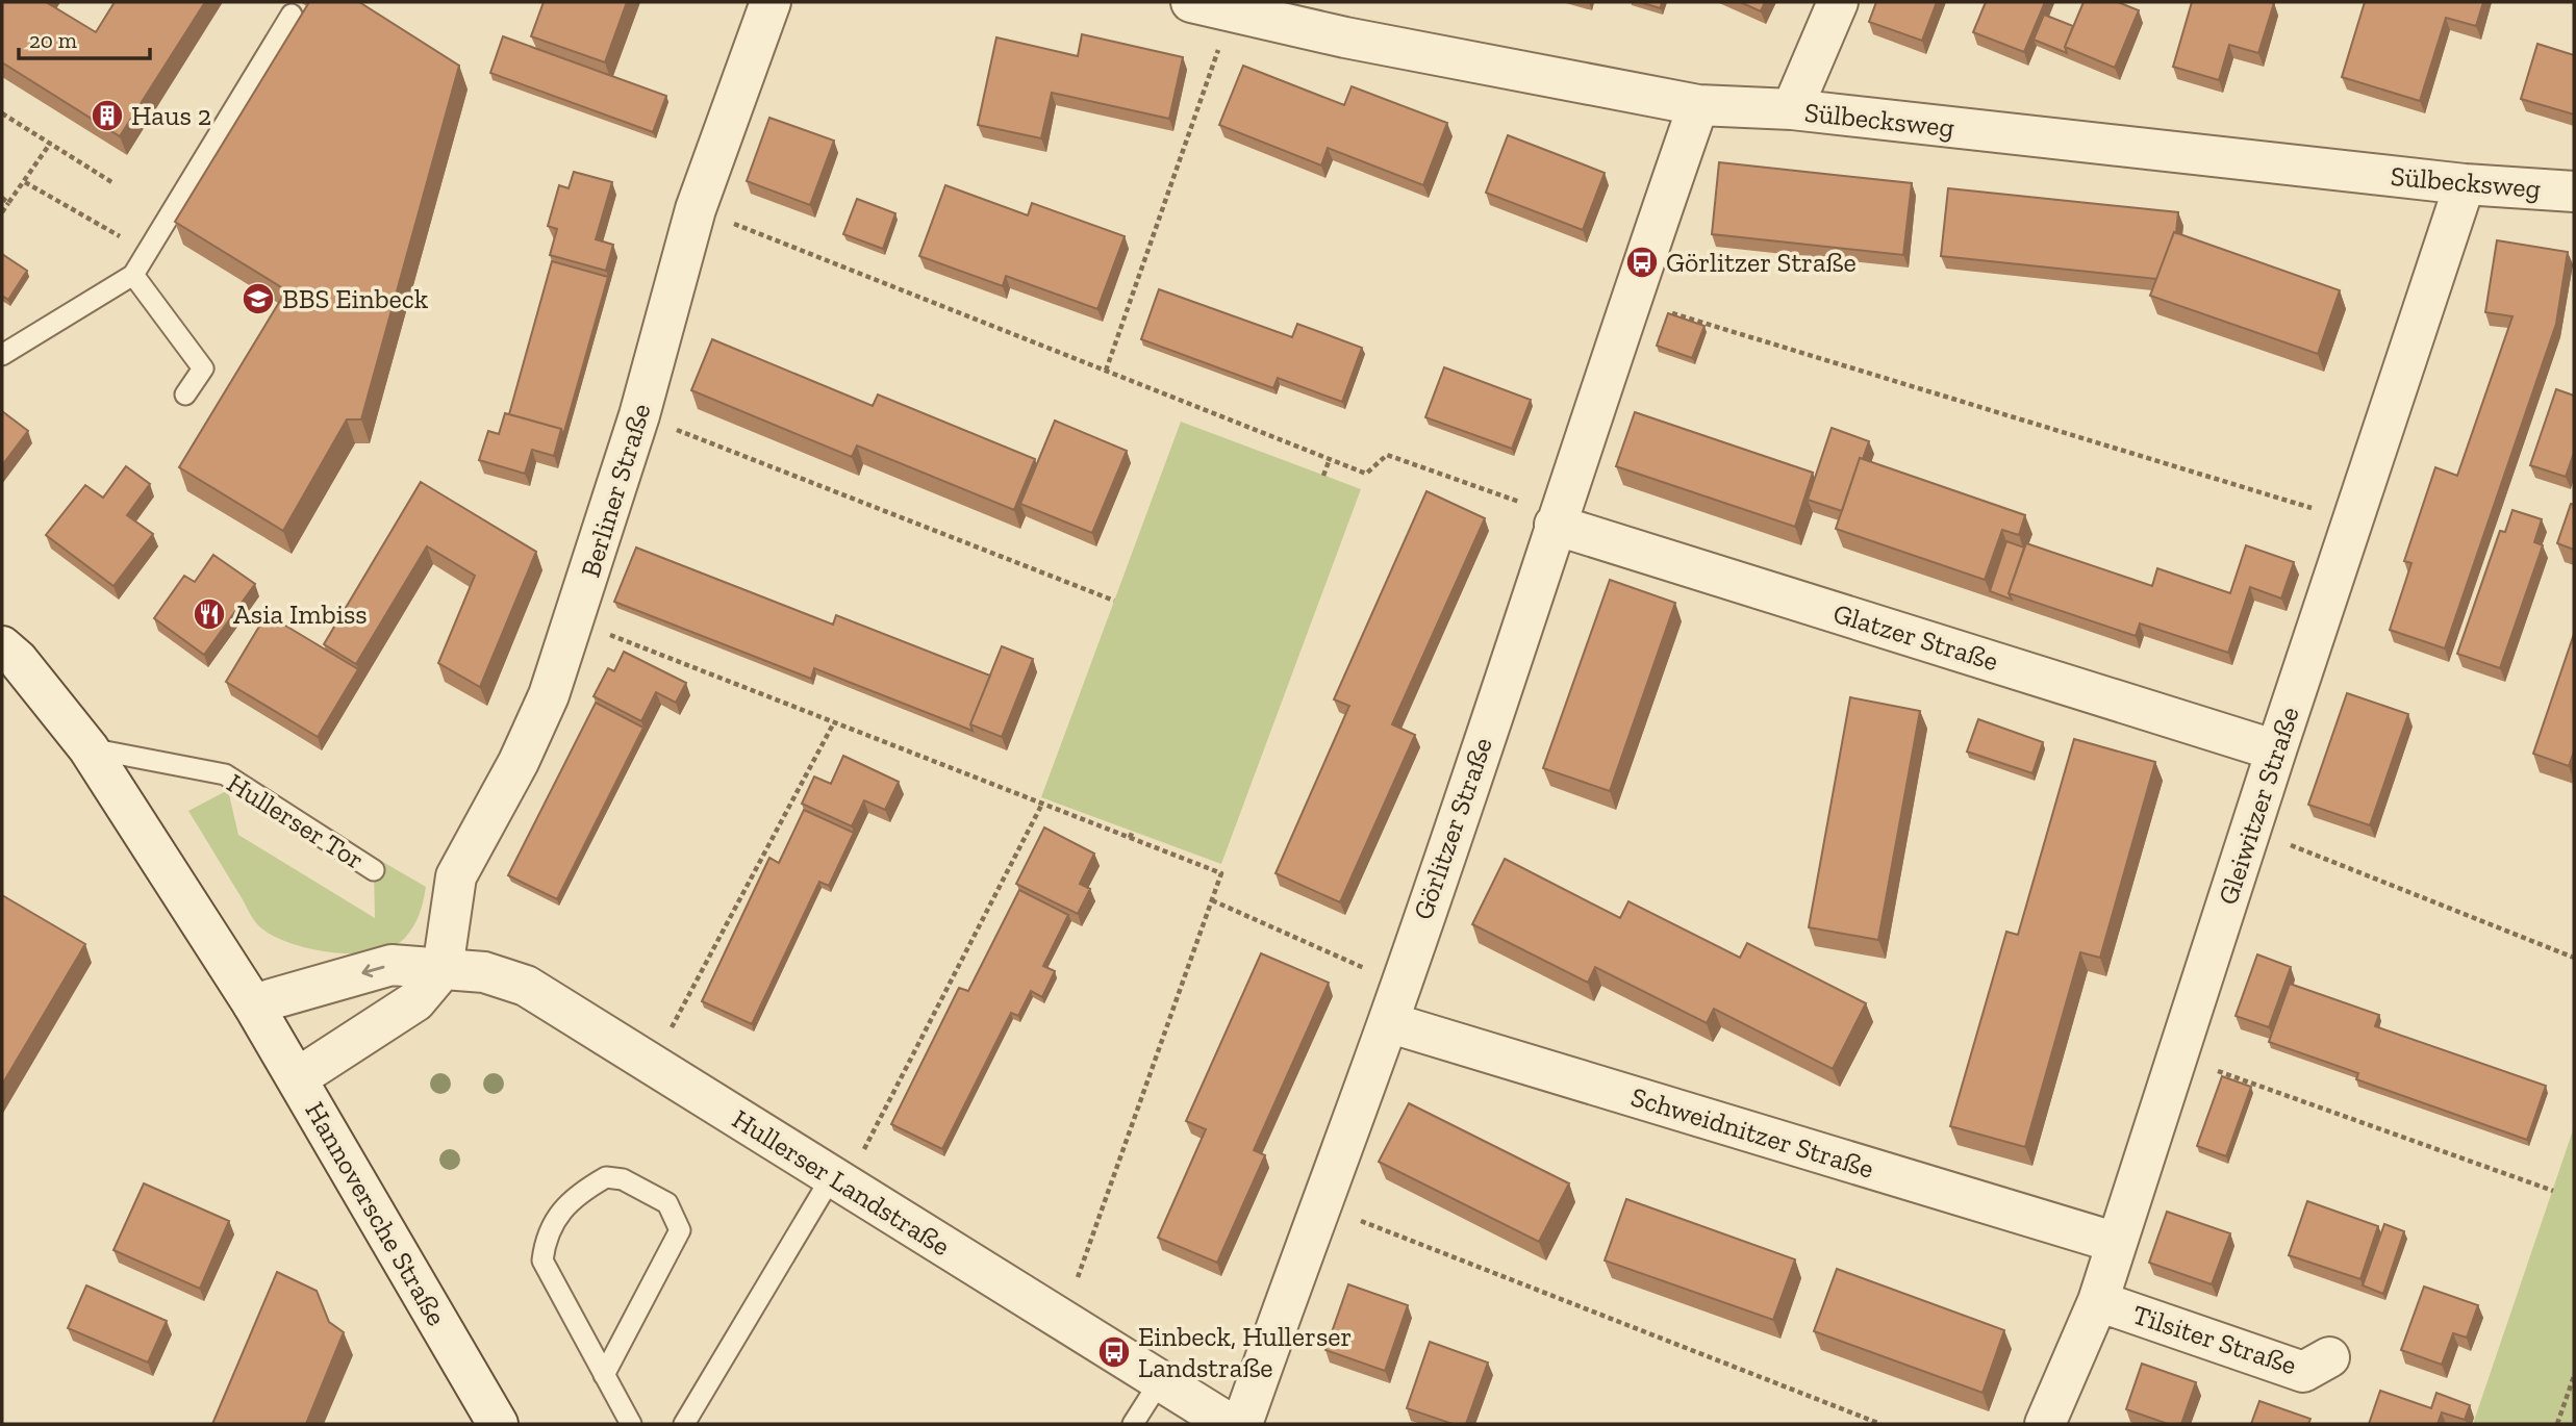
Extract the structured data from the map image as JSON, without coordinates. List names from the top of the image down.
{
  "streets": {
    "street": [
      "Sülbecksweg",
      "Berliner Straße",
      "Glatzer Straße",
      "Gleiwitzer Straße",
      "Görlitzer Straße",
      "Schweidnitzer Straße",
      "Hullerser Landstraße",
      "Hannoversche Straße",
      "Tilsiter Straße"
    ],
    "lane": ["Hullerser Tor"]
  },
  "crossings": [
    ["Sülbecksweg", "Gleiwitzer Straße"],
    ["Sülbecksweg", "Görlitzer Straße"],
    ["Berliner Straße", "Hullerser Landstraße"],
    ["Glatzer Straße", "Gleiwitzer Straße"],
    ["Glatzer Straße", "Görlitzer Straße"],
    ["Gleiwitzer Straße", "Schweidnitzer Straße"],
    ["Gleiwitzer Straße", "Tilsiter Straße"],
    ["Görlitzer Straße", "Schweidnitzer Straße"],
    ["Hullerser Landstraße", "Hannoversche Straße"]
  ],
  "places": {
    "building": ["Haus 2"],
    "bus stop": ["Görlitzer Straße", "Einbeck, Hullerser Landstraße"],
    "school or university": ["BBS Einbeck"],
    "restaurant": ["Asia Imbiss"]
  },
  "scale_bar": "20 m"
}
